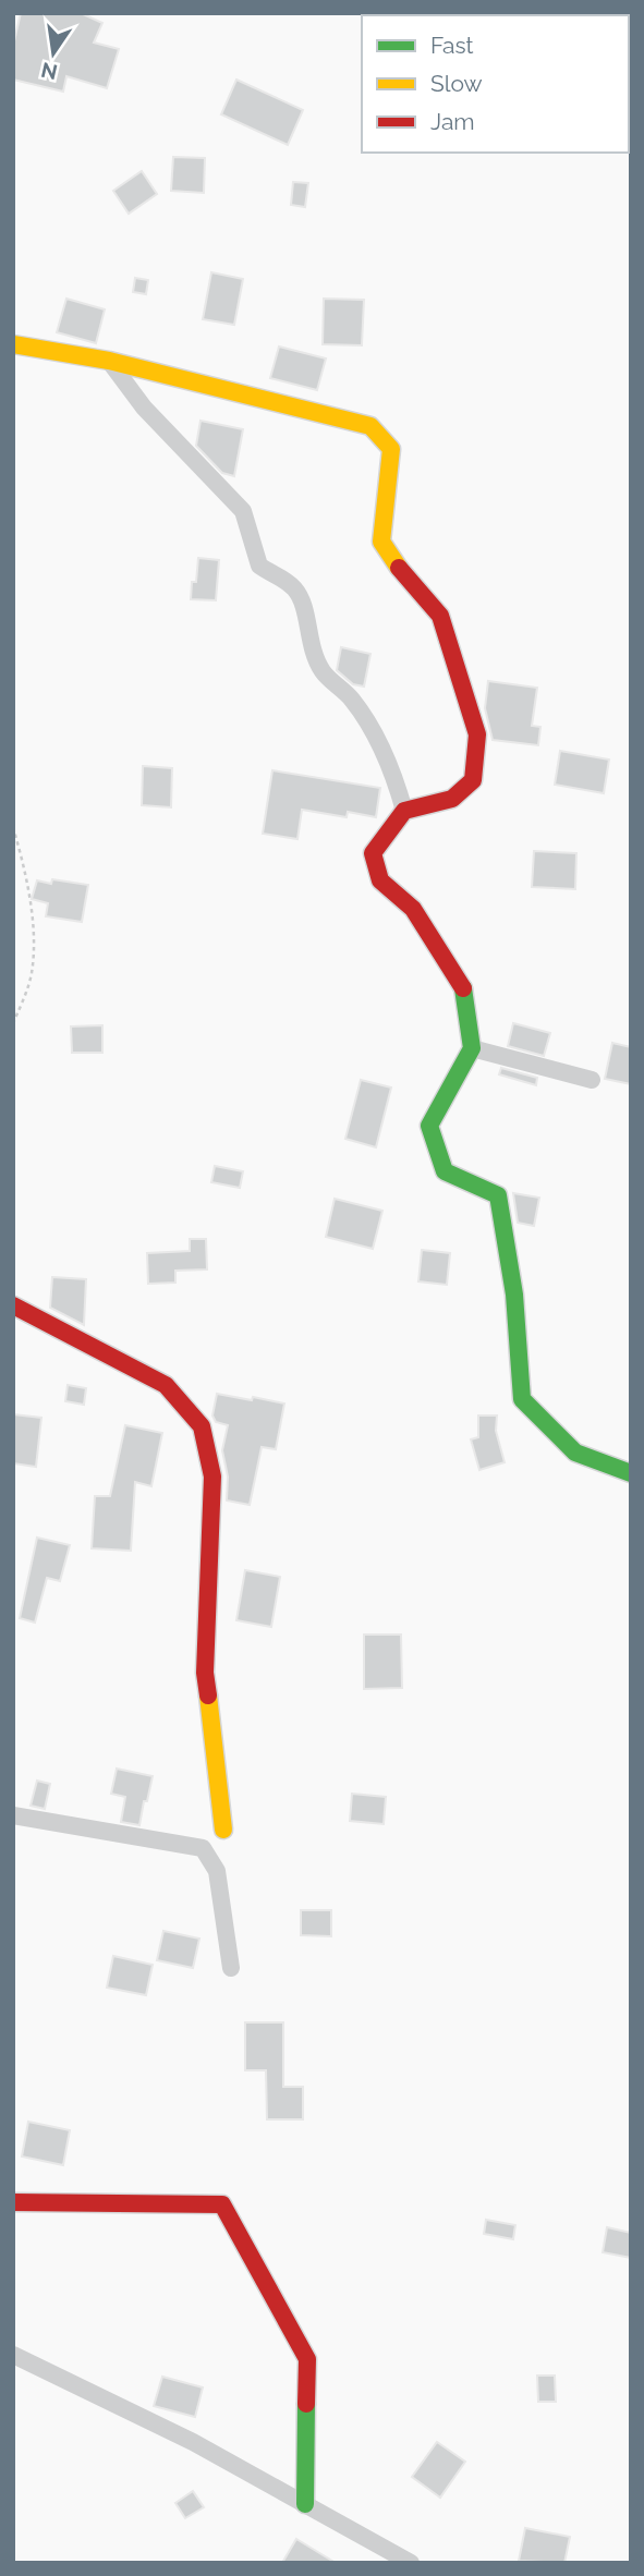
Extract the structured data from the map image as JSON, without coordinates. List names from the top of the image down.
{
  "legend": ["Fast", "Slow", "Jam"],
  "north": "bottom"
}
